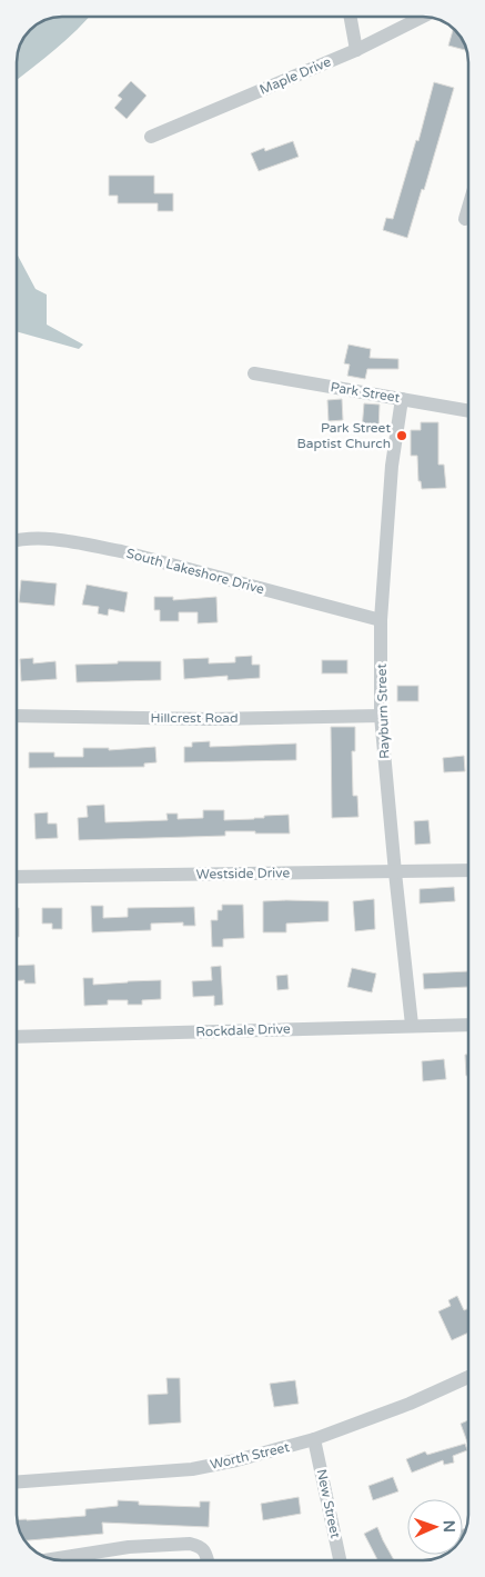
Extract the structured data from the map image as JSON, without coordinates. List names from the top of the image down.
{
  "streets": {
    "street": [
      "Maple Drive",
      "Park Street",
      "South Lakeshore Drive",
      "Rayburn Street",
      "Hillcrest Road",
      "Westside Drive",
      "Rockdale Drive",
      "Worth Street",
      "New Street"
    ]
  },
  "crossings": [
    ["Park Street", "Rayburn Street"],
    ["South Lakeshore Drive", "Rayburn Street"],
    ["Rayburn Street", "Hillcrest Road"],
    ["Rayburn Street", "Westside Drive"],
    ["Rayburn Street", "Rockdale Drive"],
    ["Worth Street", "New Street"]
  ],
  "places": ["Park Street Baptist Church"],
  "north": "right"
}
